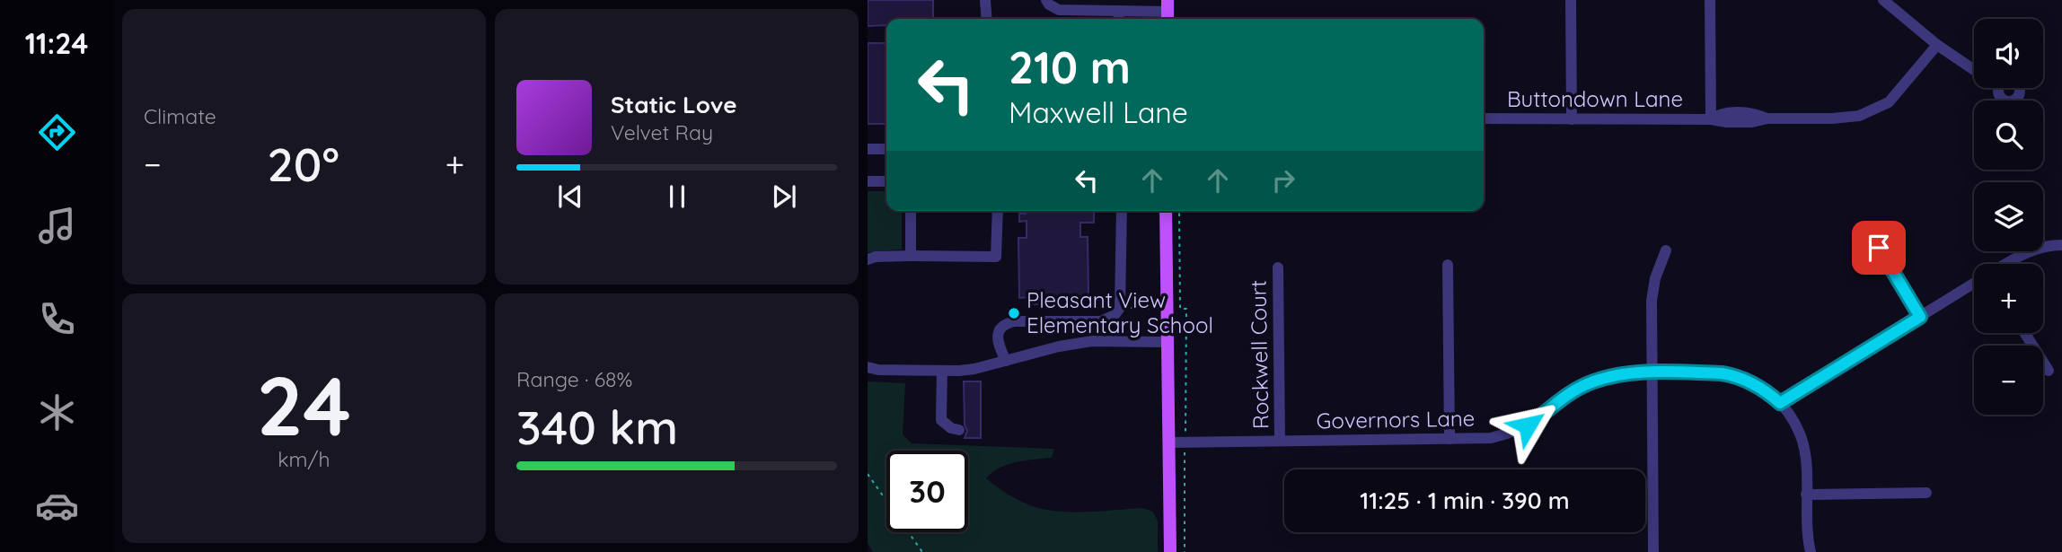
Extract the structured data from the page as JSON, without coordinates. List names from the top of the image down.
{
  "streets": {
    "street": ["Buttondown Lane", "Rockwell Court", "Governors Lane"]
  },
  "crossings": [
    ["Rockwell Court", "Governors Lane"]
  ],
  "places": ["Pleasant View Elementary School"],
  "page": {
    "tabs": "11:24",
    "tile": [
      "Climate",
      ["24", "km/h"],
      ["Range · 68%", "340 km"]
    ],
    "map_buttons": ["+", "−"],
    "turn": ["210 m", "Maxwell Lane"],
    "song": ["Static Love", "Velvet Ray"],
    "heat": ["−", "20°", "+"],
    "limit": "30",
    "trip": "11:25 · 1 min · 390 m"
  }
}
